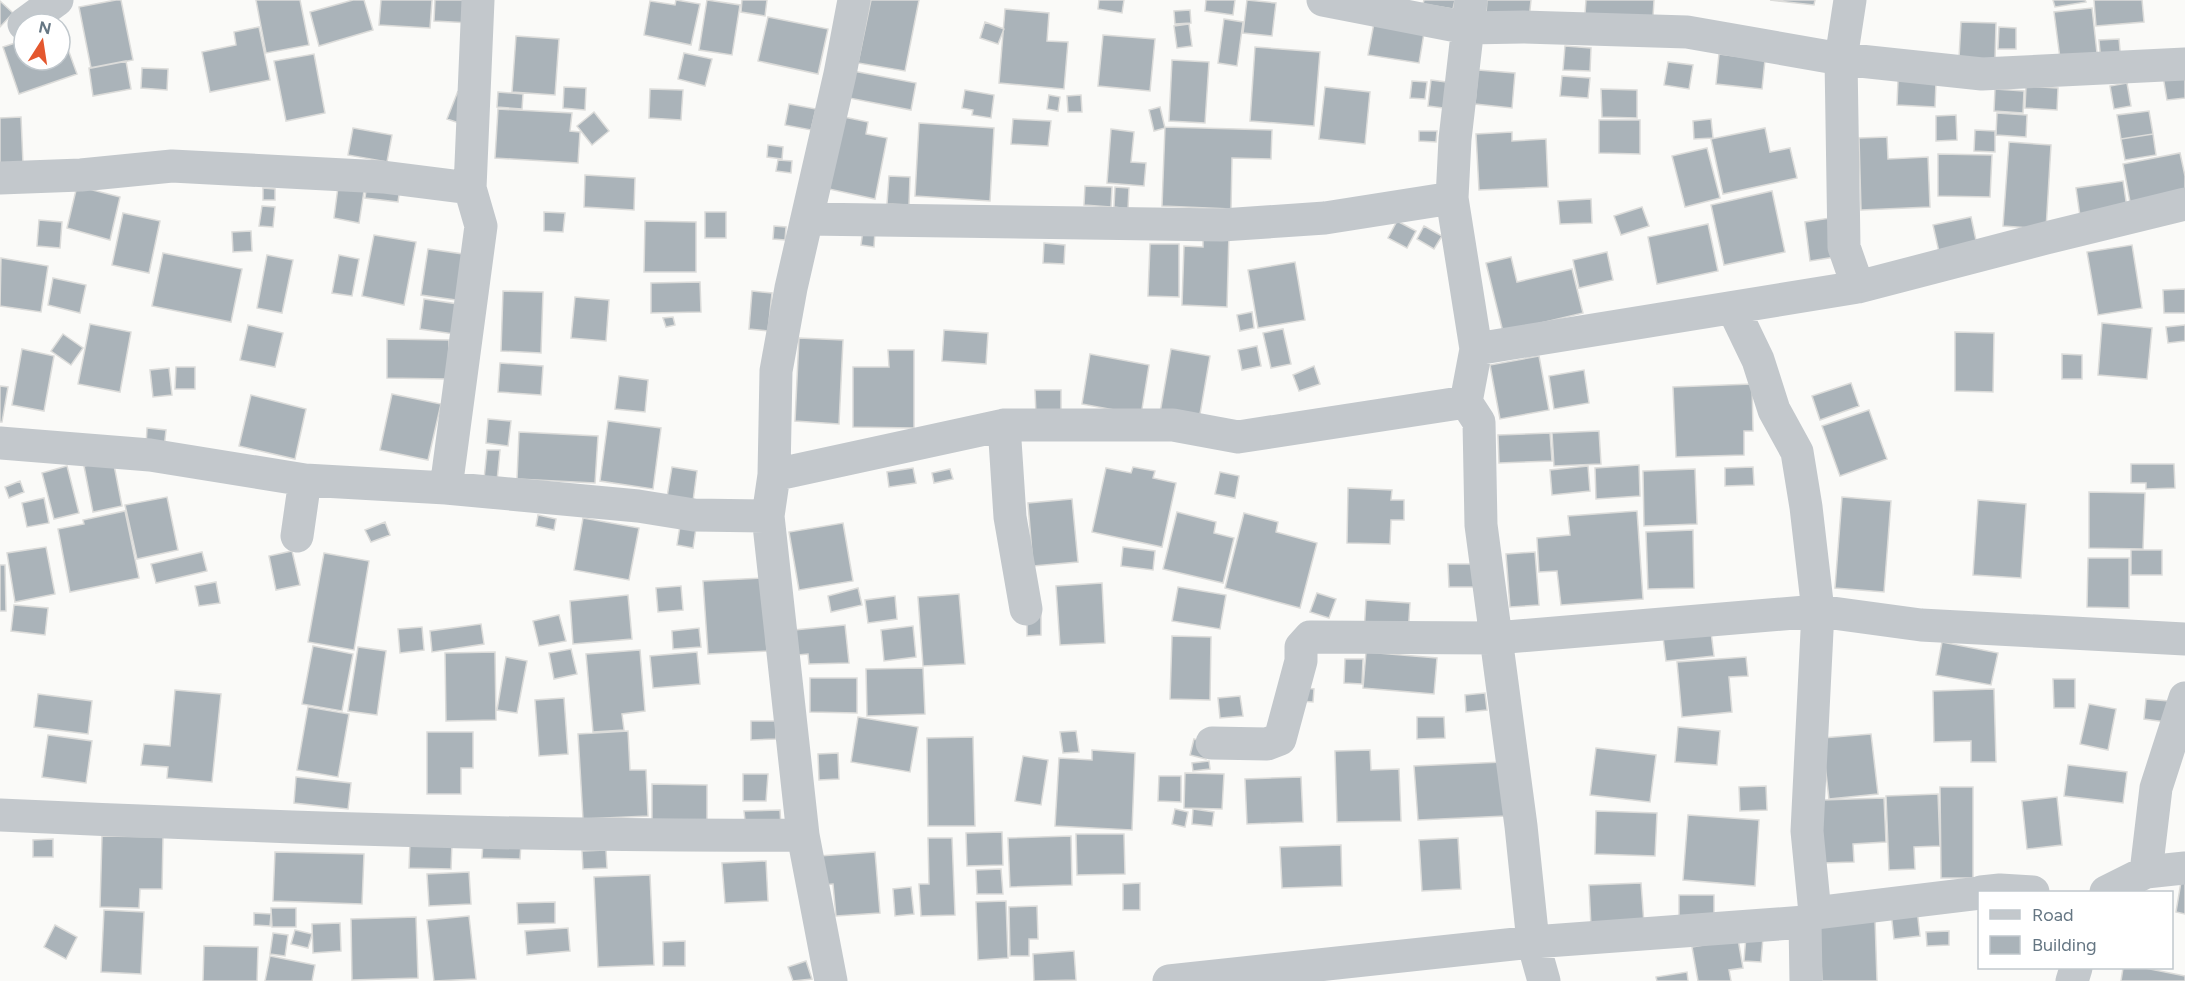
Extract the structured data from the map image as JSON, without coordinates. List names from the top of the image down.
{
  "legend": ["Road", "Building"],
  "north": "top"
}
